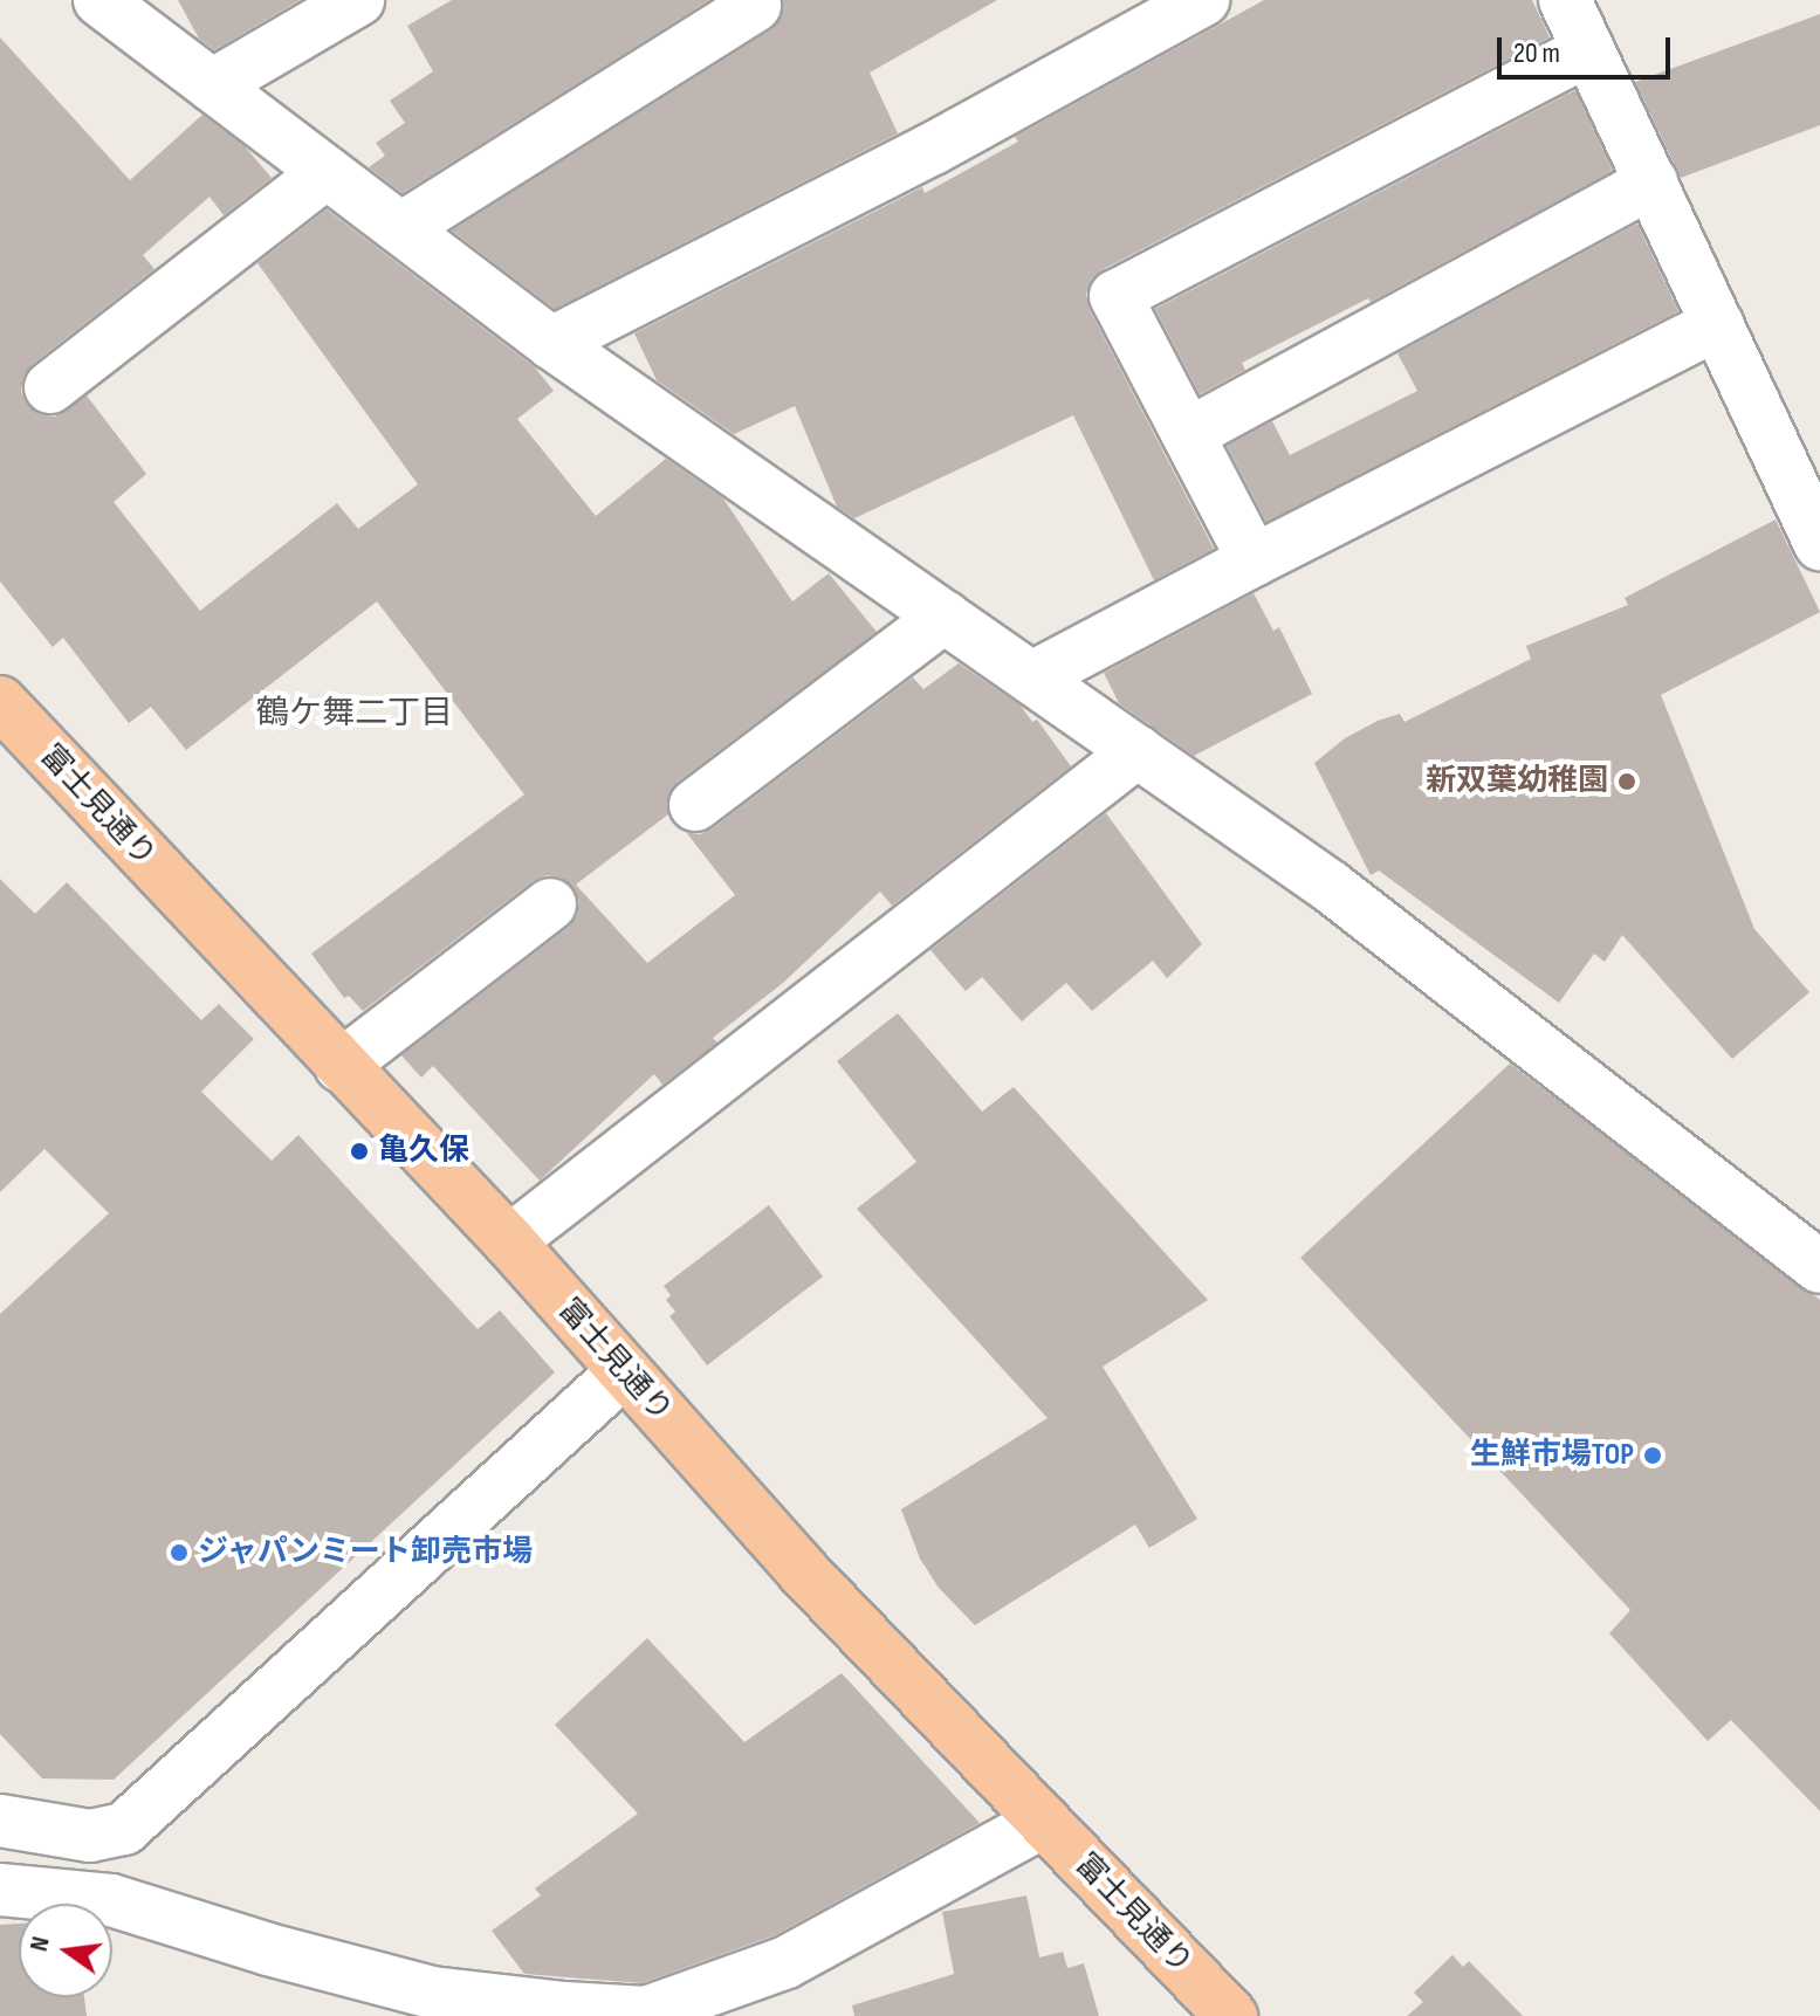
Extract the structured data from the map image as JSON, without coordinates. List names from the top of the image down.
{
  "streets": {
    "main road": ["富士見通り"]
  },
  "districts": ["鶴ケ舞二丁目"],
  "places": [
    "新双葉幼稚園",
    "亀久保",
    "生鮮市場TOP",
    "ジャパンミート卸売市場"
  ],
  "scale_bar": "20 m",
  "north": "left"
}
